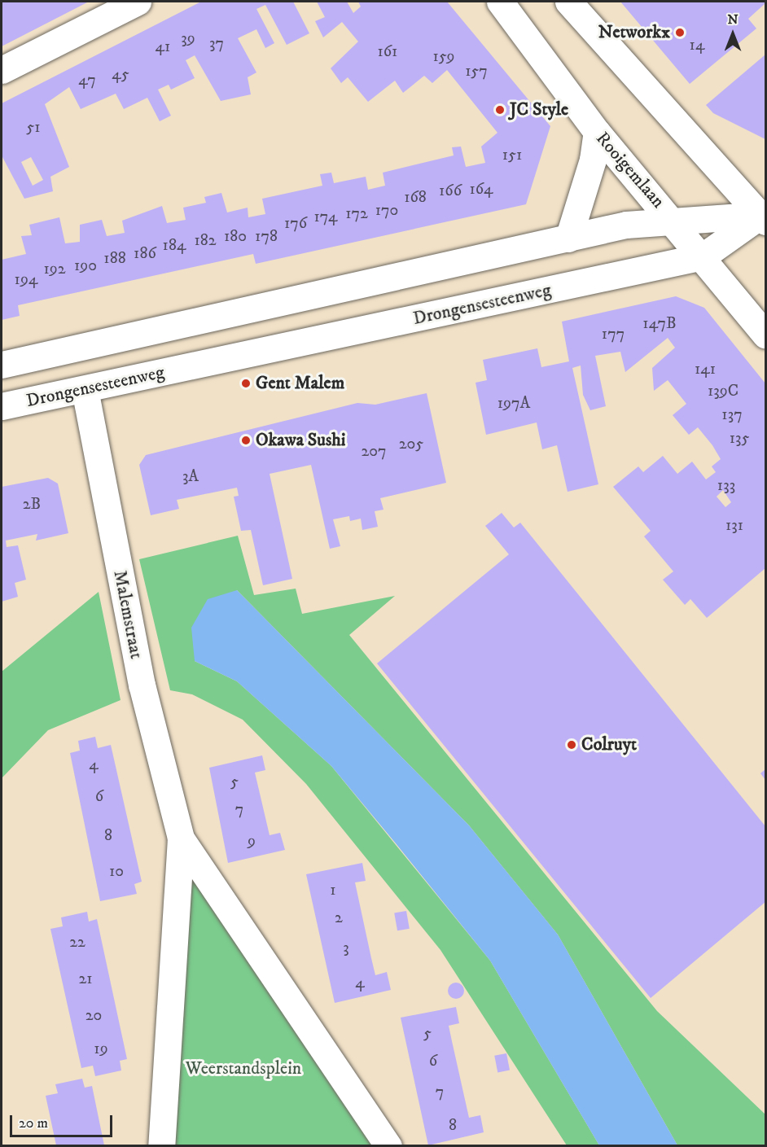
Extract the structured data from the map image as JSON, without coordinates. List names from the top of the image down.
{
  "streets": {
    "main road": ["Rooigemlaan", "Drongensesteenweg", "Malemstraat"]
  },
  "crossings": [
    ["Rooigemlaan", "Drongensesteenweg"],
    ["Drongensesteenweg", "Malemstraat"]
  ],
  "parks": ["Weerstandsplein"],
  "places": [
    "Networkx",
    "JC Style",
    "Gent Malem",
    "Okawa Sushi",
    "Colruyt"
  ],
  "house_numbers": [
    "39",
    "37",
    "14",
    "41",
    "161",
    "159",
    "157",
    "45",
    "47",
    "51",
    "151",
    "164",
    "166",
    "168",
    "170",
    "172",
    "174",
    "176",
    "180",
    "178",
    "182",
    "184",
    "186",
    "188",
    "190",
    "192",
    "194",
    "147B",
    "177",
    "141",
    "139C",
    "197A",
    "137",
    "135",
    "205",
    "207",
    "3A",
    "133",
    "2B",
    "131",
    "4",
    "5",
    "6",
    "7",
    "8",
    "9",
    "10",
    "1",
    "2",
    "22",
    "3",
    "21",
    "4",
    "20",
    "5",
    "19",
    "6",
    "7",
    "8"
  ],
  "scale_bar": "20 m",
  "north": "top"
}
